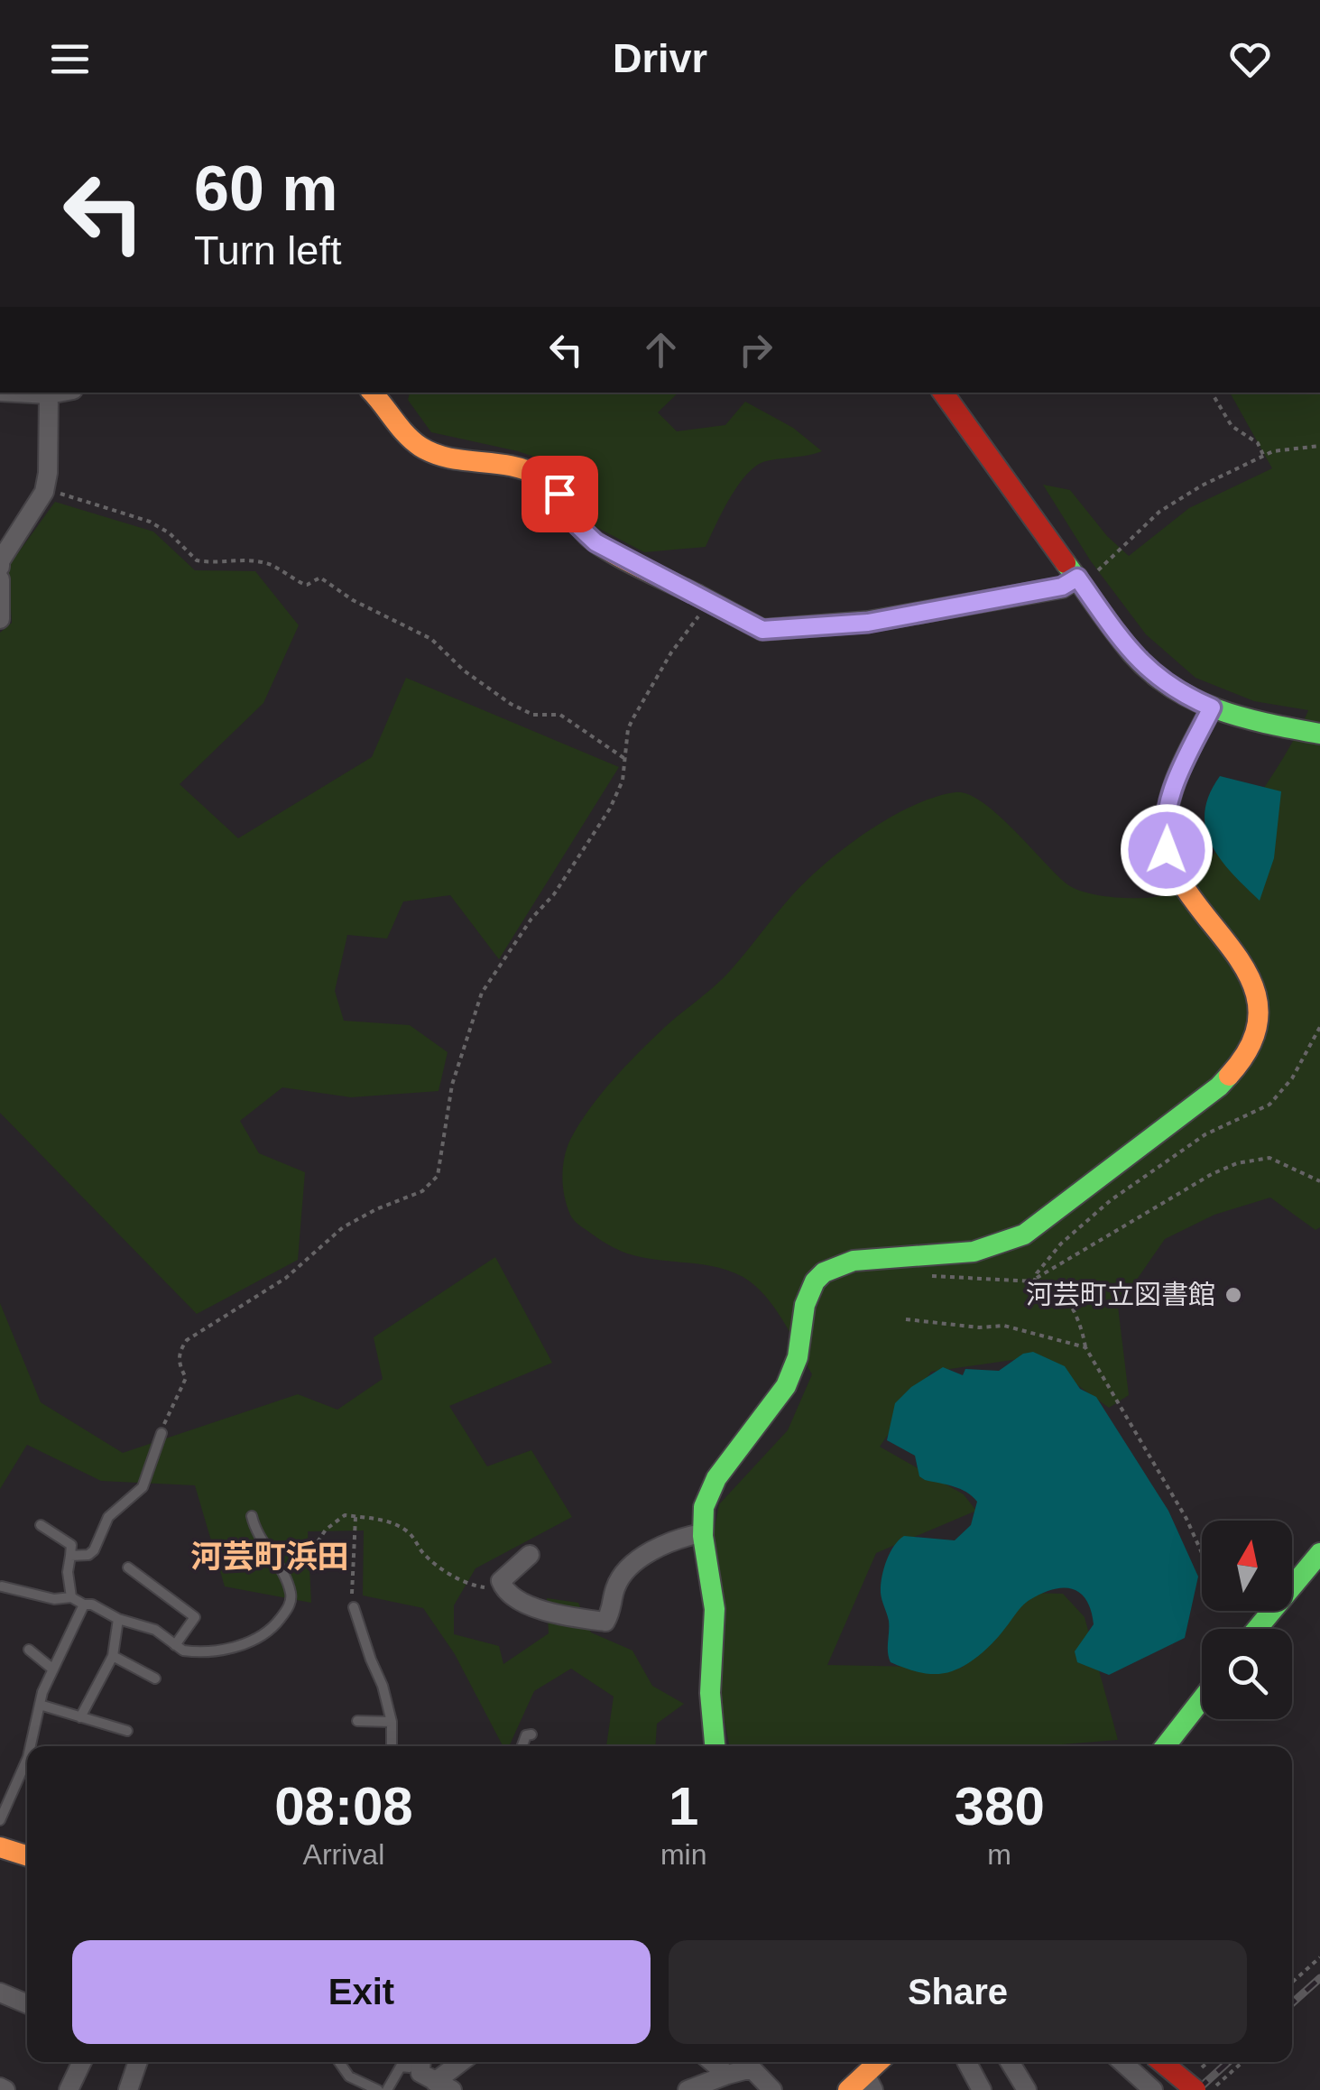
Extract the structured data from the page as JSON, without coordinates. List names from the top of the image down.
{
  "districts": ["河芸町浜田"],
  "places": ["河芸町立図書館"],
  "north": "top",
  "page": {
    "header": "Drivr",
    "turn": ["60 m", "Turn left"],
    "eta": [
      "08:08",
      "Arrival",
      "1",
      "min",
      "380",
      "m"
    ],
    "buttons": ["Exit", "Share"]
  }
}
